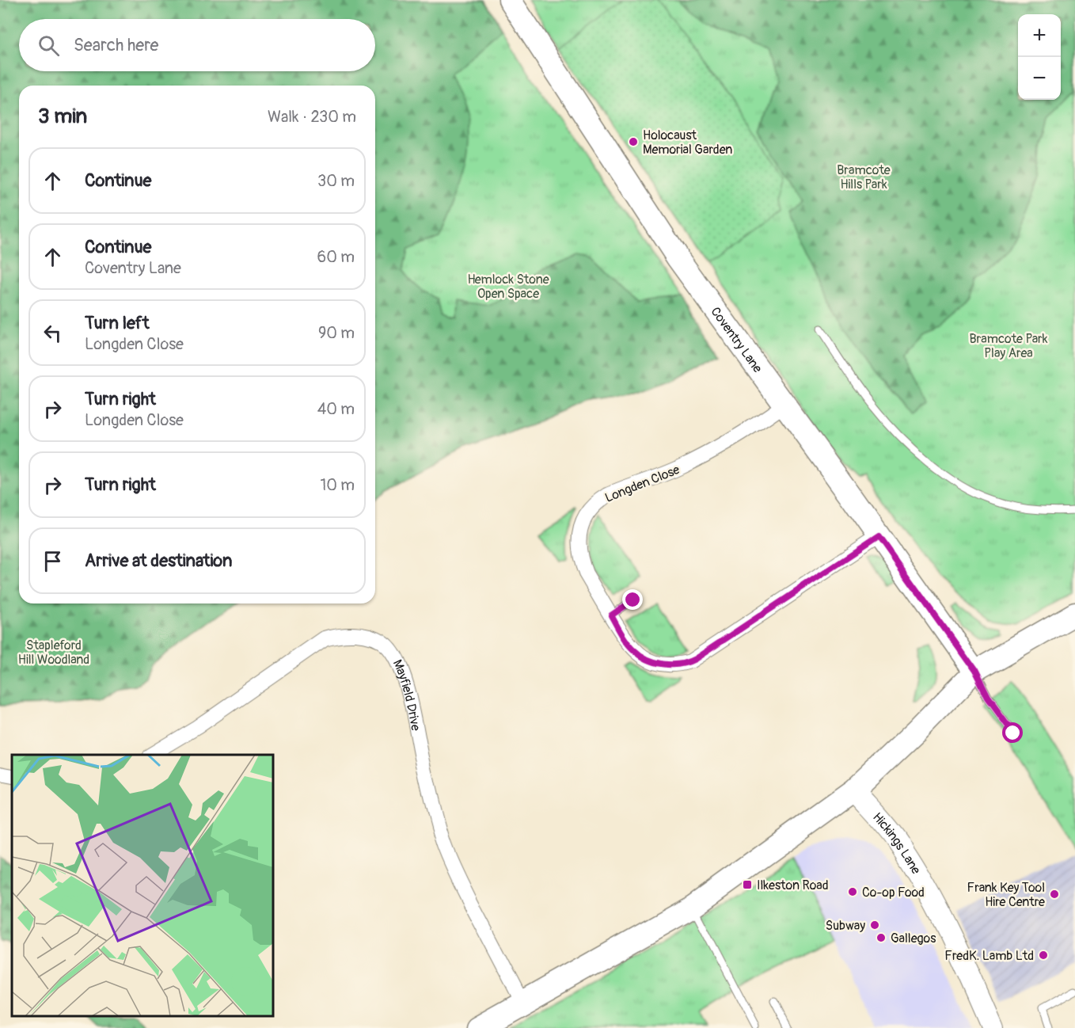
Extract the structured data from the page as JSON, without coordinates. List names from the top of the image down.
{
  "streets": {
    "main road": ["Coventry Lane", "Hickings Lane"],
    "street": ["Longden Close", "Mayfield Drive"]
  },
  "crossings": [
    ["Coventry Lane", "Longden Close"]
  ],
  "parks": [
    "Bramcote Hills Park",
    "Hemlock Stone Open Space",
    "Bramcote Park Play Area",
    "Stapleford Hill Woodland"
  ],
  "places": {
    "other": [
      "Holocaust Memorial Garden",
      "Co-op Food",
      "Frank Key Tool Hire Centre",
      "Subway",
      "Gallegos",
      "FredK. Lamb Ltd"
    ],
    "transit": ["Ilkeston Road"]
  },
  "page": {
    "map_buttons": ["+", "−"],
    "search": "Search here",
    "heading": ["3 min", "Walk · 230 m"],
    "list": [
      ["Continue", "30 m"],
      ["Continue", "Coventry Lane", "60 m"],
      ["Turn left", "Longden Close", "90 m"],
      ["Turn right", "Longden Close", "40 m"],
      ["Turn right", "10 m"],
      "Arrive at destination"
    ]
  }
}
